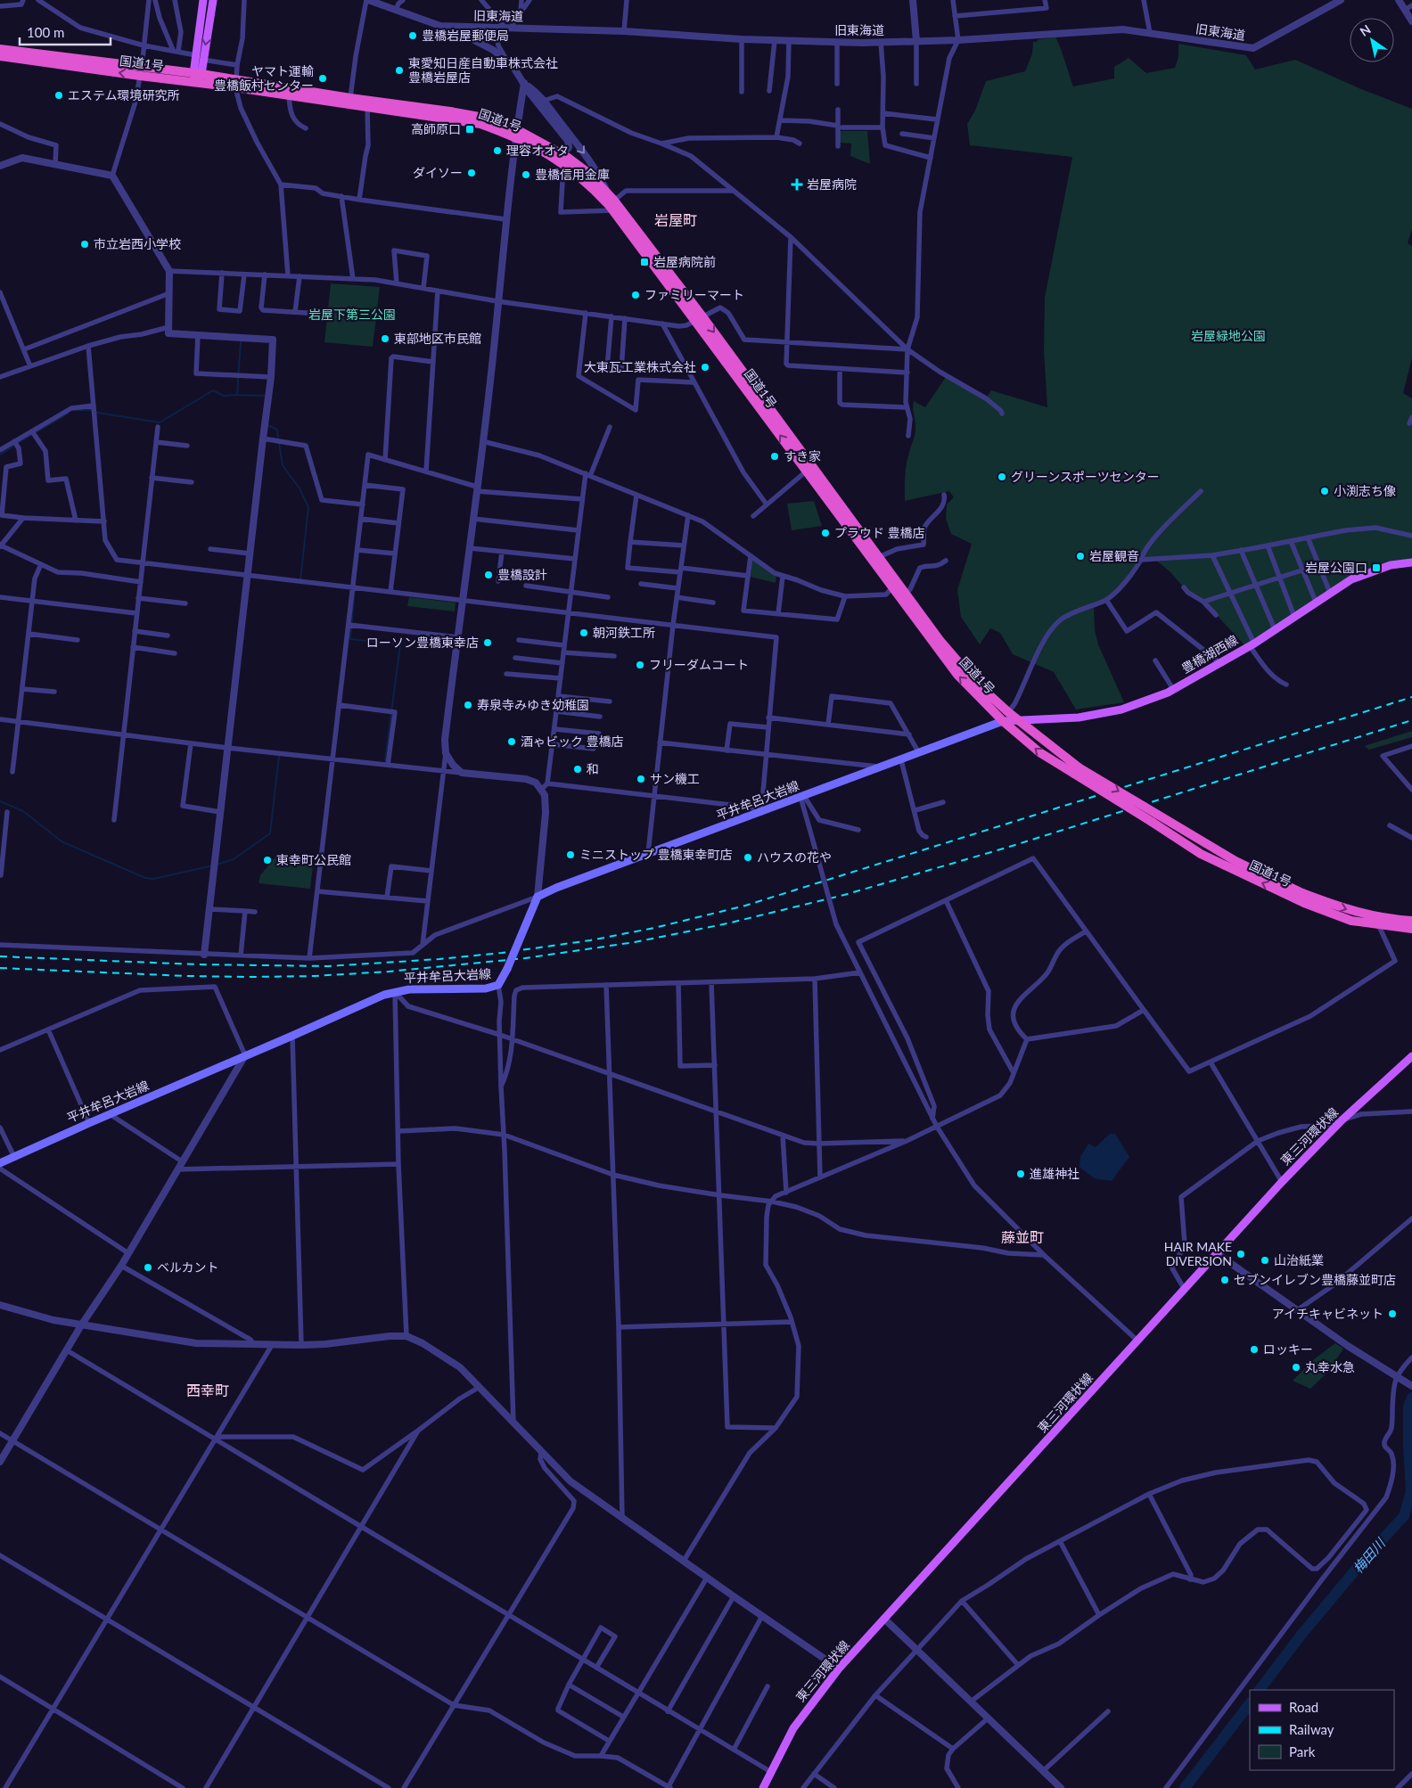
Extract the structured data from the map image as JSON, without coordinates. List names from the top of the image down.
{
  "streets": {
    "highway": ["国道1号"],
    "main road": ["豊橋湖西線", "平井牟呂大岩線", "東三河環状線"],
    "street": ["旧東海道"]
  },
  "crossings": [
    ["国道1号", "豊橋湖西線"],
    ["国道1号", "平井牟呂大岩線"],
    ["豊橋湖西線", "平井牟呂大岩線"]
  ],
  "districts": ["岩屋町", "藤並町", "西幸町"],
  "water": ["梅田川"],
  "parks": ["岩屋下第三公園", "岩屋緑地公園"],
  "places": {
    "other": [
      "豊橋岩屋郵便局",
      "東愛知日産自動車株式会社 豊橋岩屋店",
      "ヤマト運輸 豊橋飯村センター",
      "エステム環境研究所",
      "理容オオタ",
      "ダイソー",
      "豊橋信用金庫",
      "市立岩西小学校",
      "ファミリーマート",
      "東部地区市民館",
      "大東瓦工業株式会社",
      "すき家",
      "グリーンスポーツセンター",
      "小渕志ち像",
      "プラウド 豊橋店",
      "岩屋観音",
      "豊橋設計",
      "朝河鉄工所",
      "ローソン豊橋東幸店",
      "フリーダムコート",
      "寿泉寺みゆき幼稚園",
      "酒ゃビック 豊橋店",
      "和",
      "サン機工",
      "ミニストップ 豊橋東幸町店",
      "ハウスの花や",
      "東幸町公民館",
      "進雄神社",
      "HAIR MAKE DIVERSION",
      "山治紙業",
      "ベルカント",
      "セブンイレブン豊橋藤並町店",
      "アイチキャビネット",
      "ロッキー",
      "丸幸水急"
    ],
    "transit": ["高師原口", "岩屋病院前", "岩屋公園口"],
    "health": ["岩屋病院"]
  },
  "legend": ["Road", "Railway", "Park"],
  "scale_bar": "100 m",
  "north": "top left"
}
